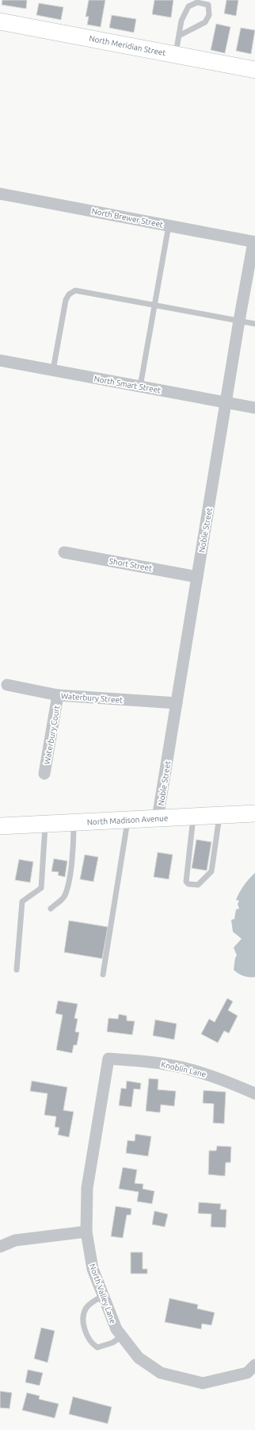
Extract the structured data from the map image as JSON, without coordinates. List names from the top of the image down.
{
  "streets": {
    "main road": ["North Meridian Street", "North Madison Avenue"],
    "street": [
      "North Brewer Street",
      "North Smart Street",
      "Noble Street",
      "Short Street",
      "Waterbury Street",
      "Waterbury Court",
      "Knoblin Lane",
      "North Valley Lane"
    ]
  },
  "crossings": [
    ["North Brewer Street", "Noble Street"],
    ["North Smart Street", "Noble Street"],
    ["Noble Street", "Short Street"],
    ["Noble Street", "Waterbury Street"],
    ["Noble Street", "North Madison Avenue"],
    ["Waterbury Street", "Waterbury Court"],
    ["Knoblin Lane", "North Valley Lane"]
  ]
}
